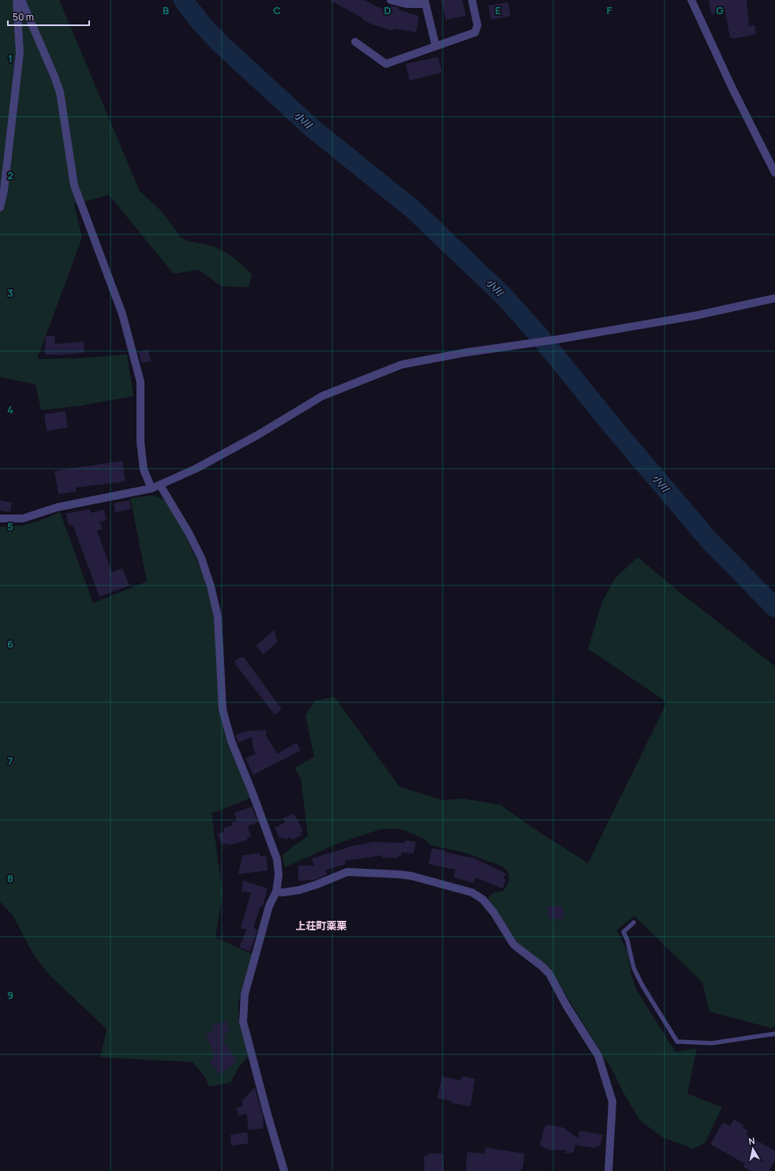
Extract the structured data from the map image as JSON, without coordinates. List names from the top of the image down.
{
  "districts": ["上荘町薬栗"],
  "water": ["小川"],
  "scale_bar": "50 m",
  "north": "top",
  "grid": {
    "columns": [
      "B",
      "C",
      "D",
      "E",
      "F",
      "G"
    ],
    "rows": [
      "1",
      "2",
      "3",
      "4",
      "5",
      "6",
      "7",
      "8",
      "9"
    ]
  }
}
